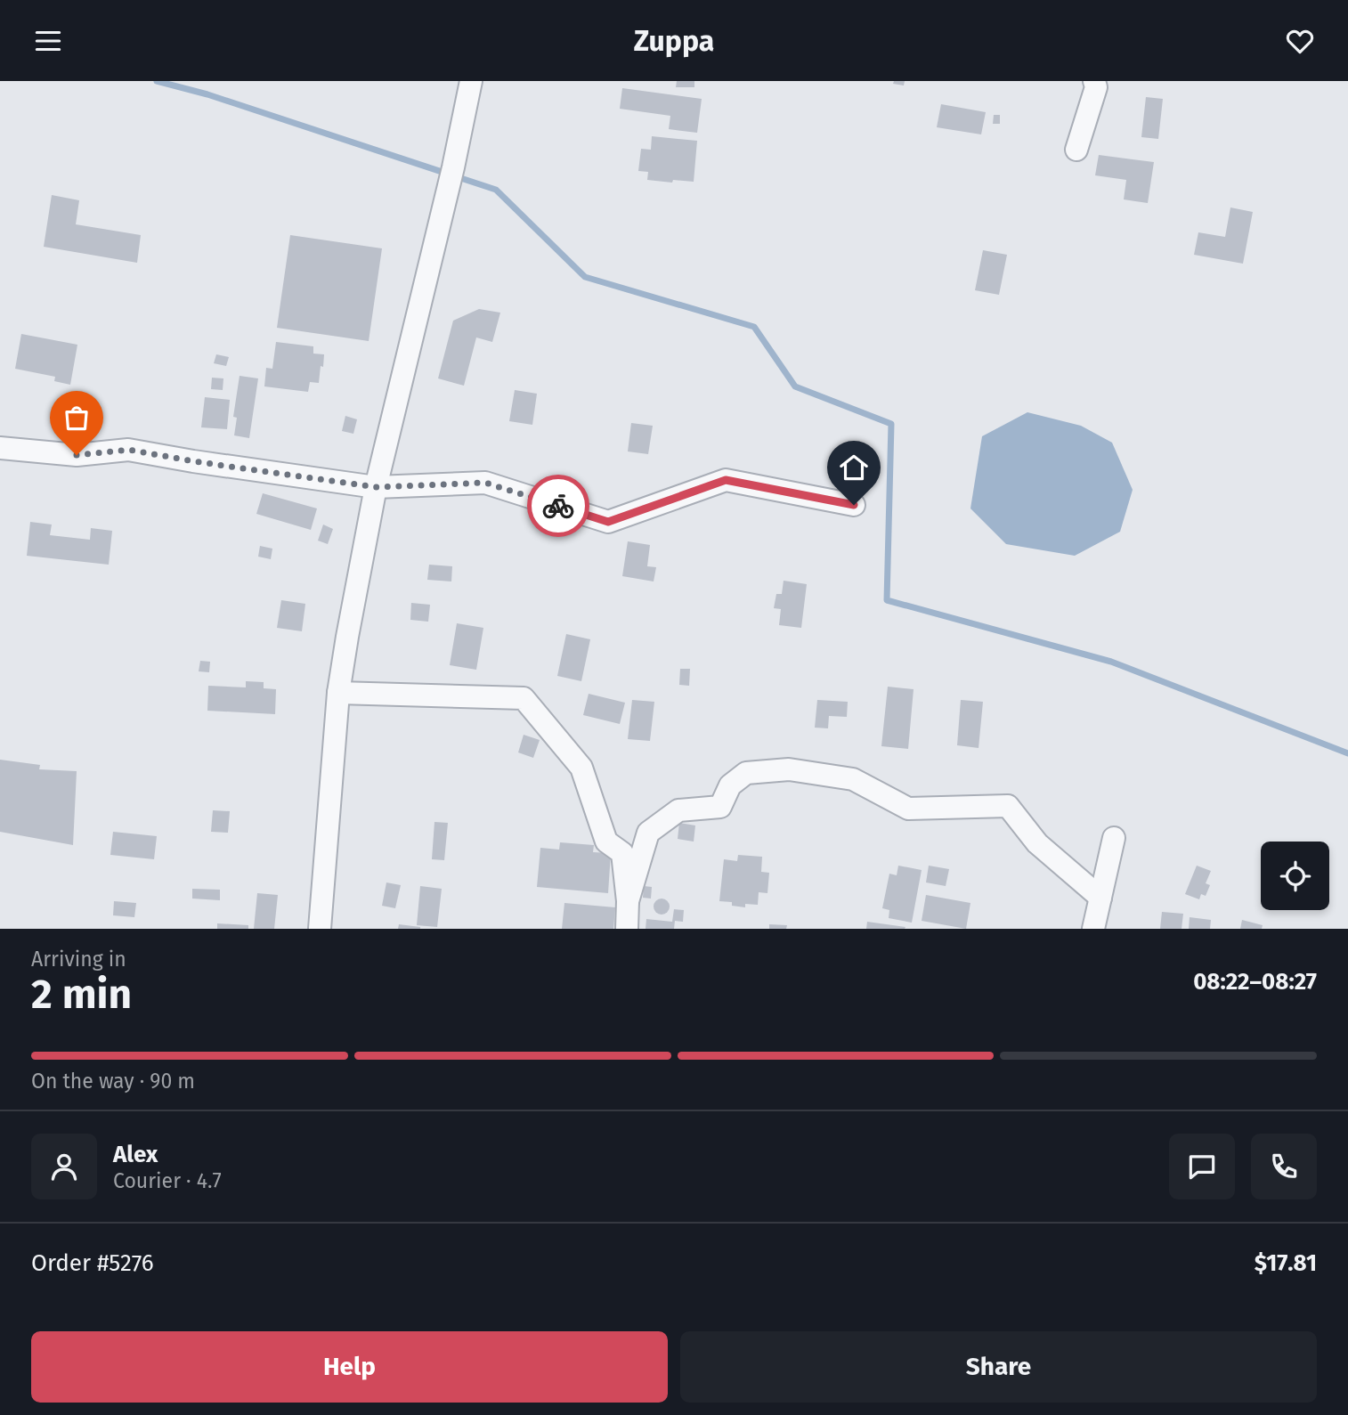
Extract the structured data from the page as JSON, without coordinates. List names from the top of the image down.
{
  "page": {
    "header": "Zuppa",
    "heading": ["2 min", "Arriving in", "08:22–08:27"],
    "panel": [
      "Alex",
      "Courier · 4.7",
      "Order #5276",
      "$17.81"
    ],
    "bar": "On the way · 90 m",
    "buttons": ["Help", "Share"]
  }
}
